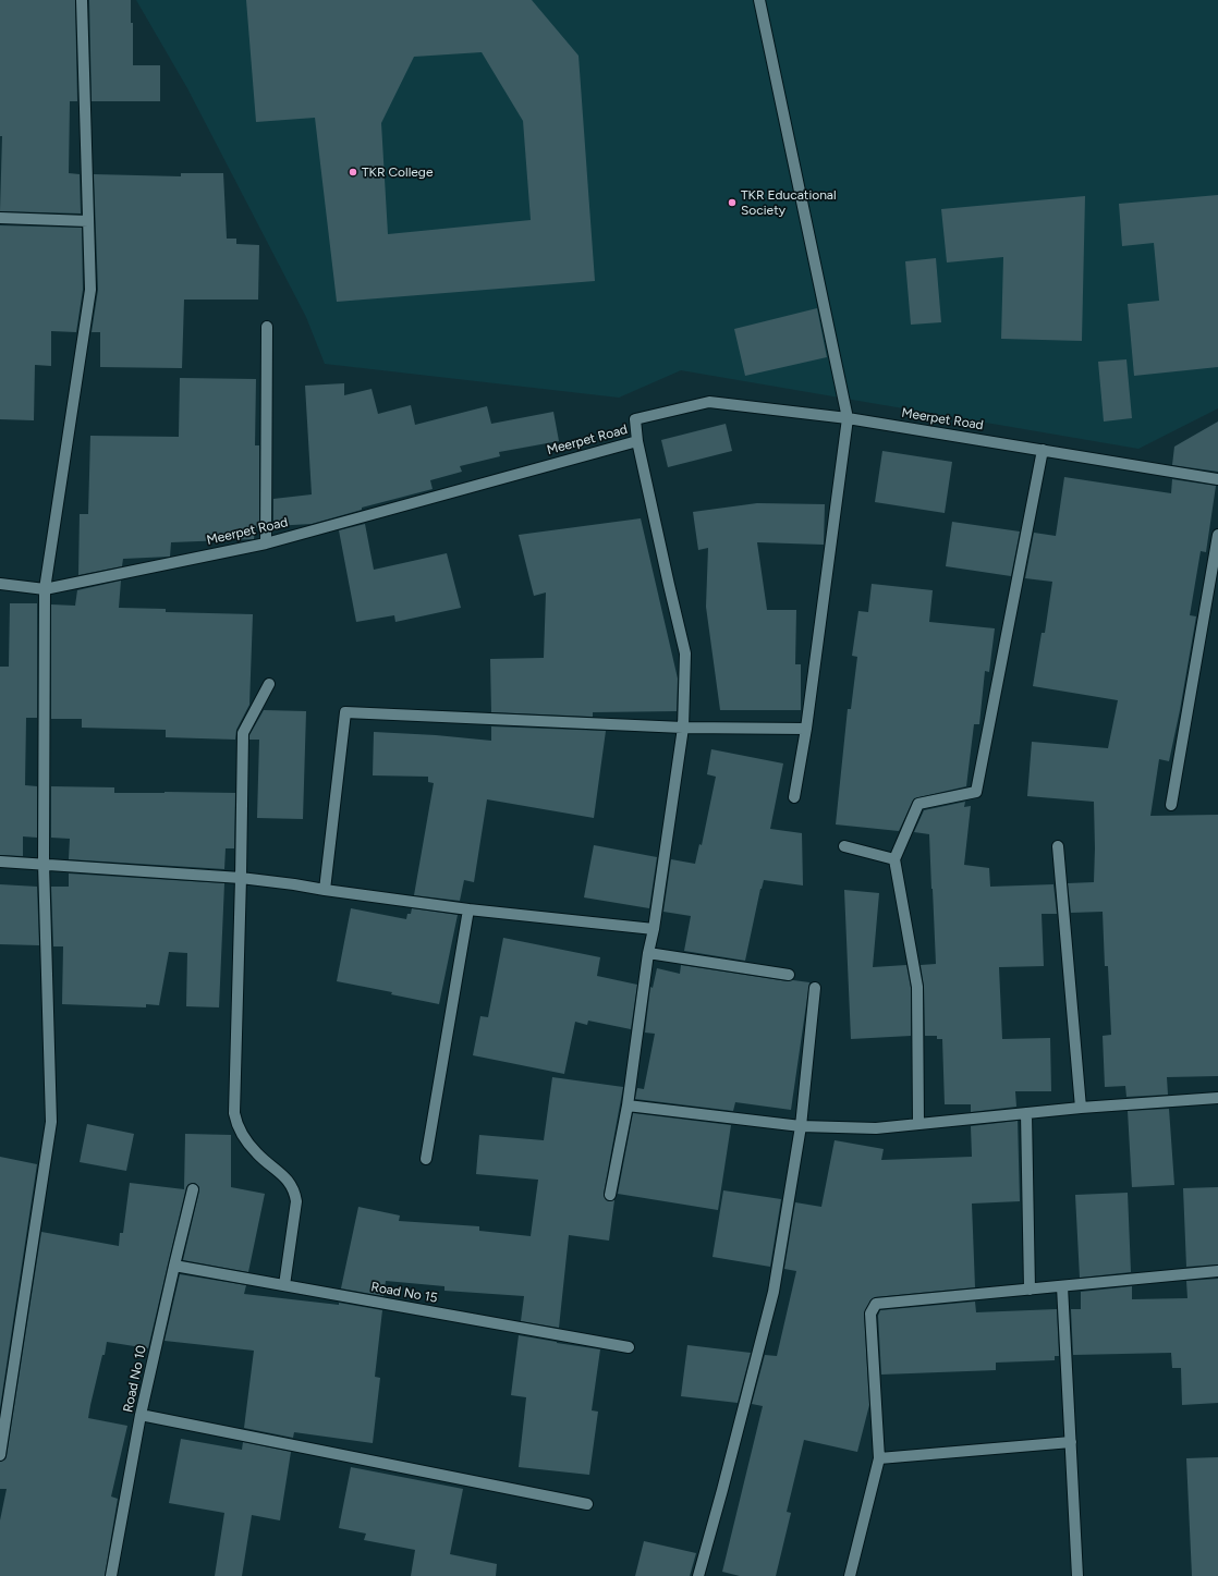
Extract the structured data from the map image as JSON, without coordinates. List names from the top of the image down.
{
  "streets": {
    "street": ["Meerpet Road", "Road No 15", "Road No 10"]
  },
  "crossings": [
    ["Road No 15", "Road No 10"]
  ],
  "places": ["TKR College", "TKR Educational Society"]
}
